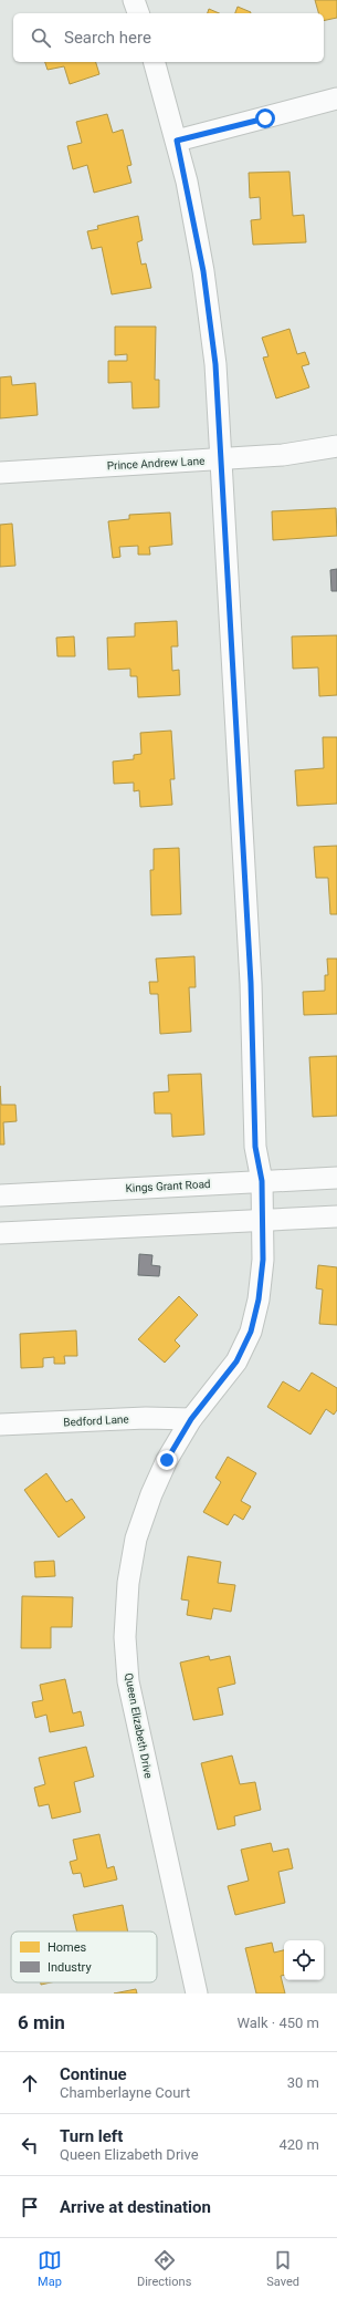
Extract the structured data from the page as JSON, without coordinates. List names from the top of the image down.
{
  "streets": {
    "street": [
      "Prince Andrew Lane",
      "Kings Grant Road",
      "Bedford Lane",
      "Queen Elizabeth Drive"
    ]
  },
  "crossings": [
    ["Prince Andrew Lane", "Queen Elizabeth Drive"],
    ["Kings Grant Road", "Queen Elizabeth Drive"],
    ["Bedford Lane", "Queen Elizabeth Drive"]
  ],
  "legend": ["Homes", "Industry"],
  "page": {
    "search": "Search here",
    "heading": ["6 min", "Walk · 450 m"],
    "list": [
      ["Continue", "Chamberlayne Court", "30 m"],
      ["Turn left", "Queen Elizabeth Drive", "420 m"],
      "Arrive at destination"
    ],
    "nav": ["Map", "Directions", "Saved"]
  }
}
